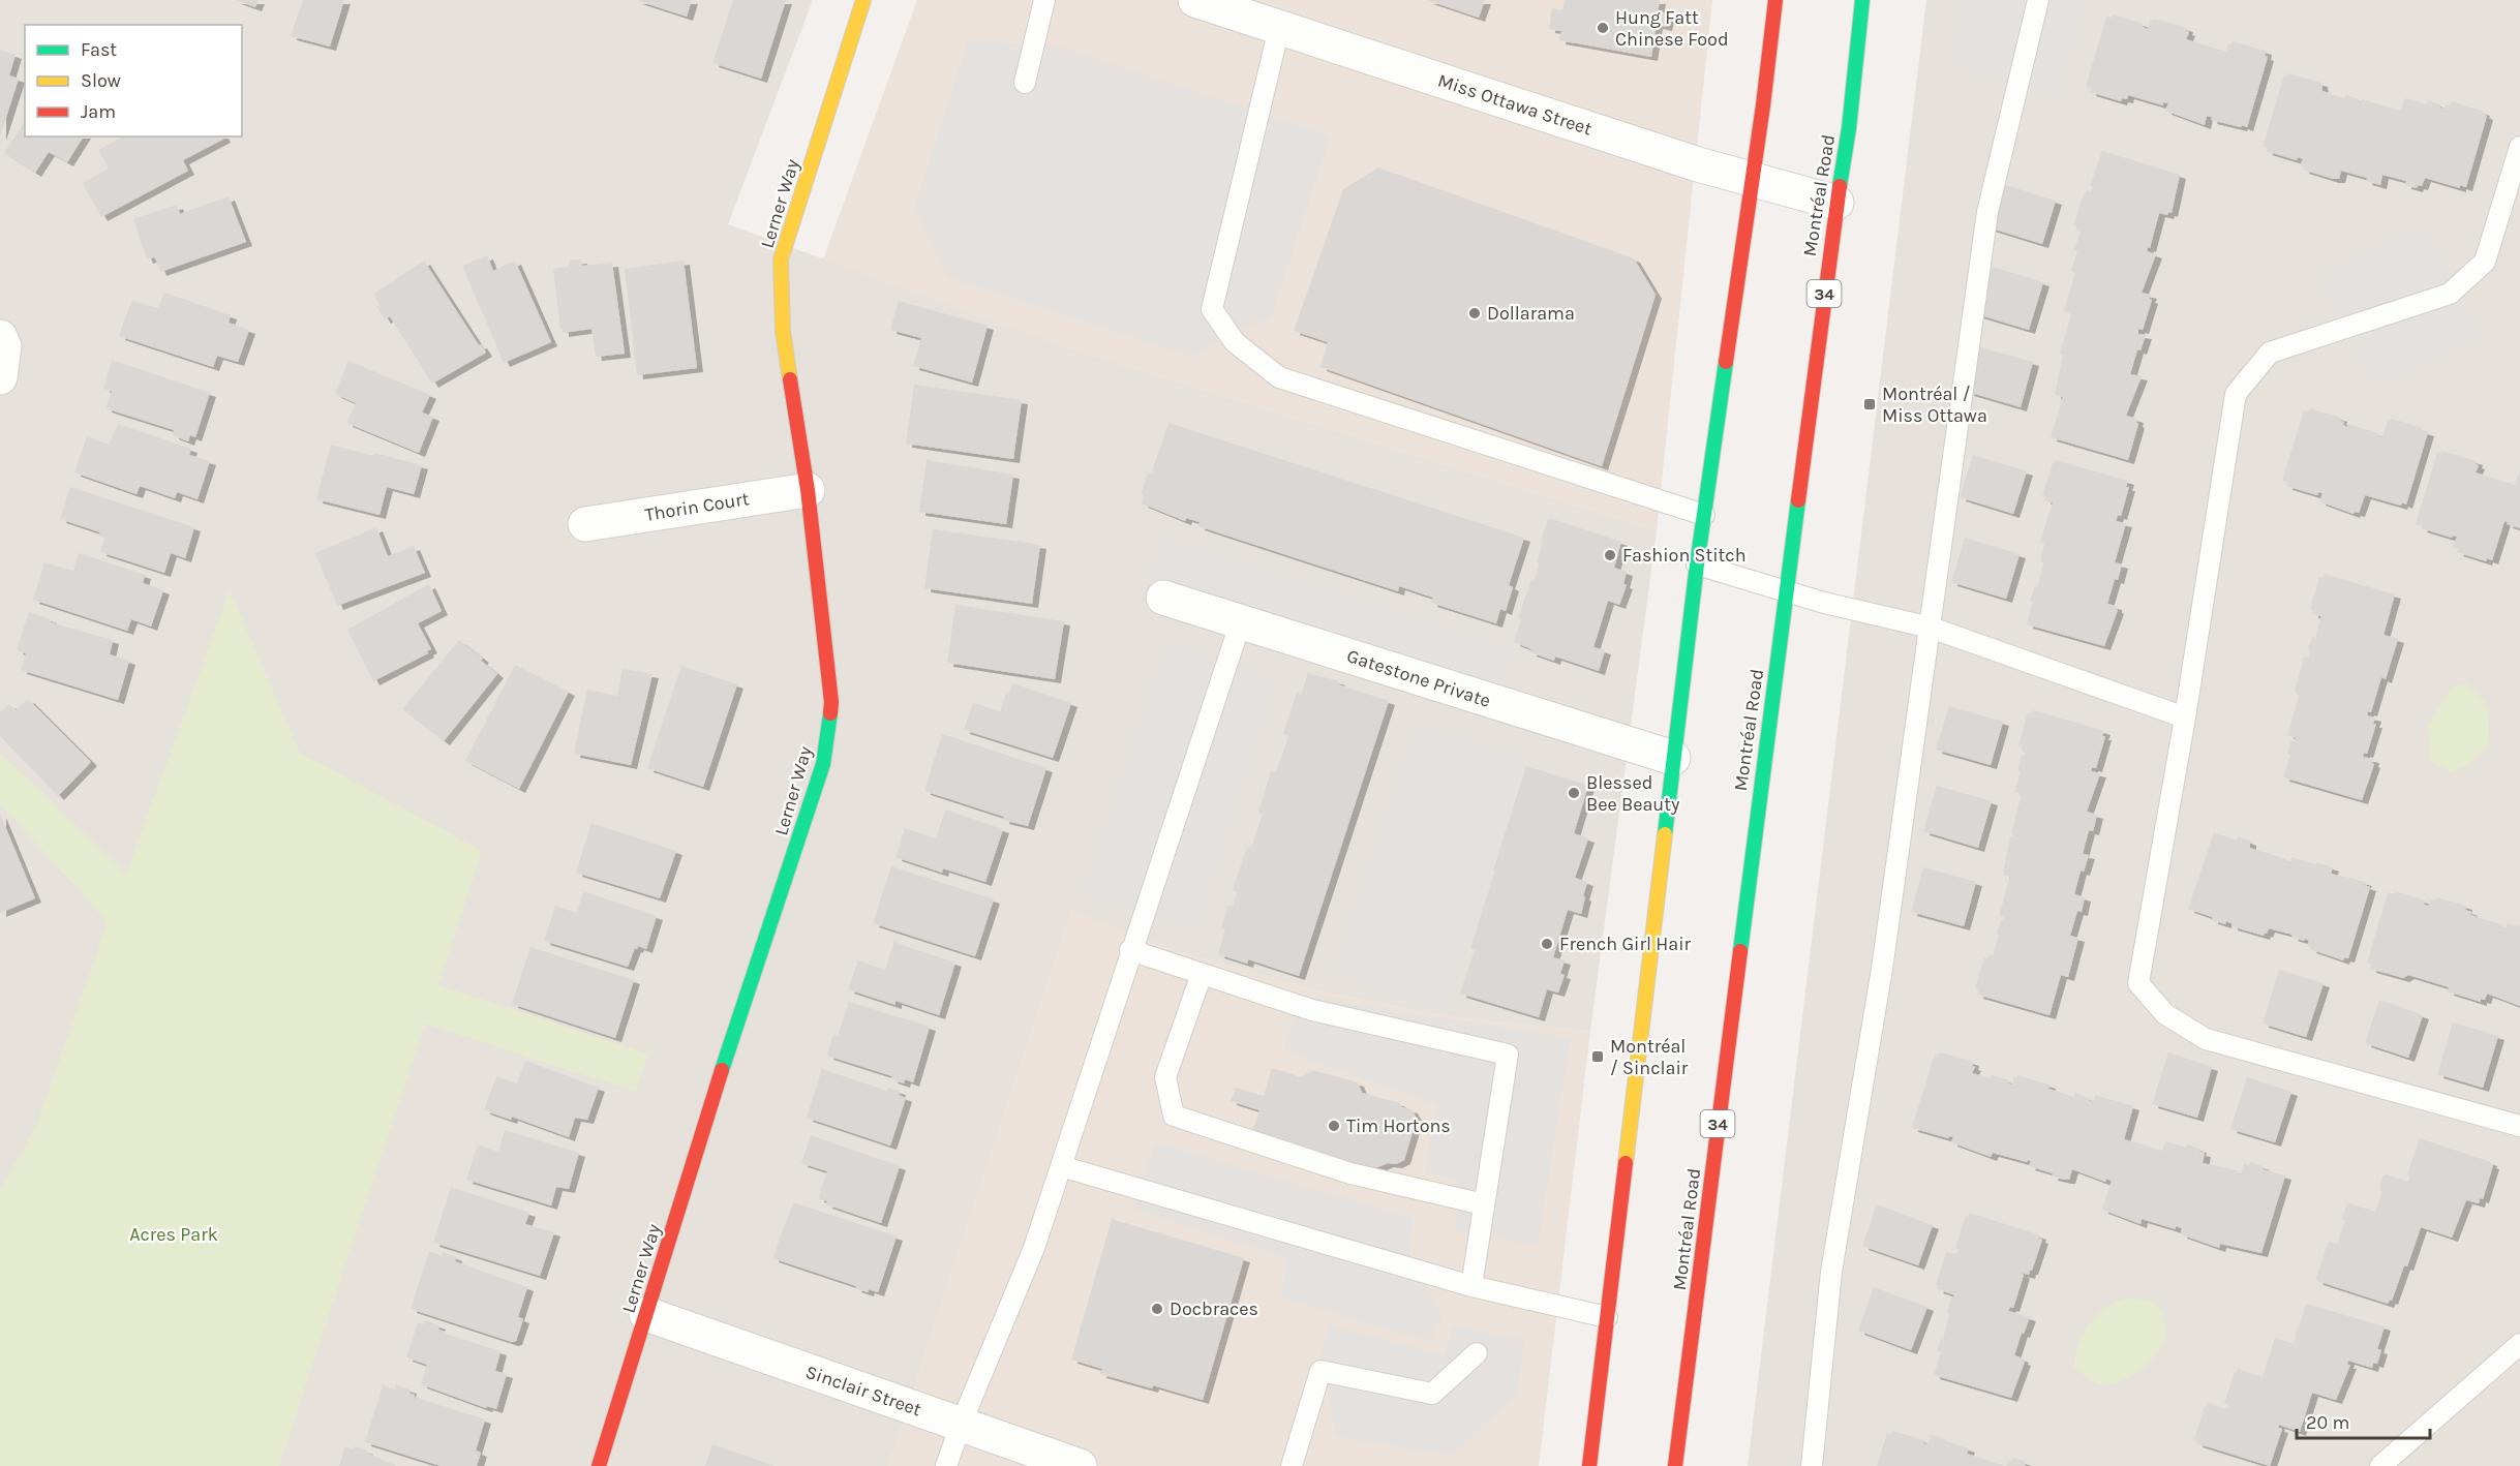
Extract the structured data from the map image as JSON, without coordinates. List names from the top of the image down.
{
  "streets": {
    "main road": ["Montréal Road", "Lerner Way", "34"],
    "street": [
      "Miss Ottawa Street",
      "Thorin Court",
      "Gatestone Private",
      "Sinclair Street"
    ]
  },
  "crossings": [
    ["Miss Ottawa Street", "Montréal Road"],
    ["Lerner Way", "Thorin Court"],
    ["Lerner Way", "Sinclair Street"]
  ],
  "parks": ["Acres Park"],
  "places": {
    "other": [
      "Hung Fatt Chinese Food",
      "Dollarama",
      "Fashion Stitch",
      "Blessed Bee Beauty",
      "French Girl Hair",
      "Tim Hortons",
      "Docbraces"
    ],
    "transit": ["Montréal / Miss Ottawa", "Montréal / Sinclair"]
  },
  "legend": ["Fast", "Slow", "Jam"],
  "scale_bar": "20 m"
}
